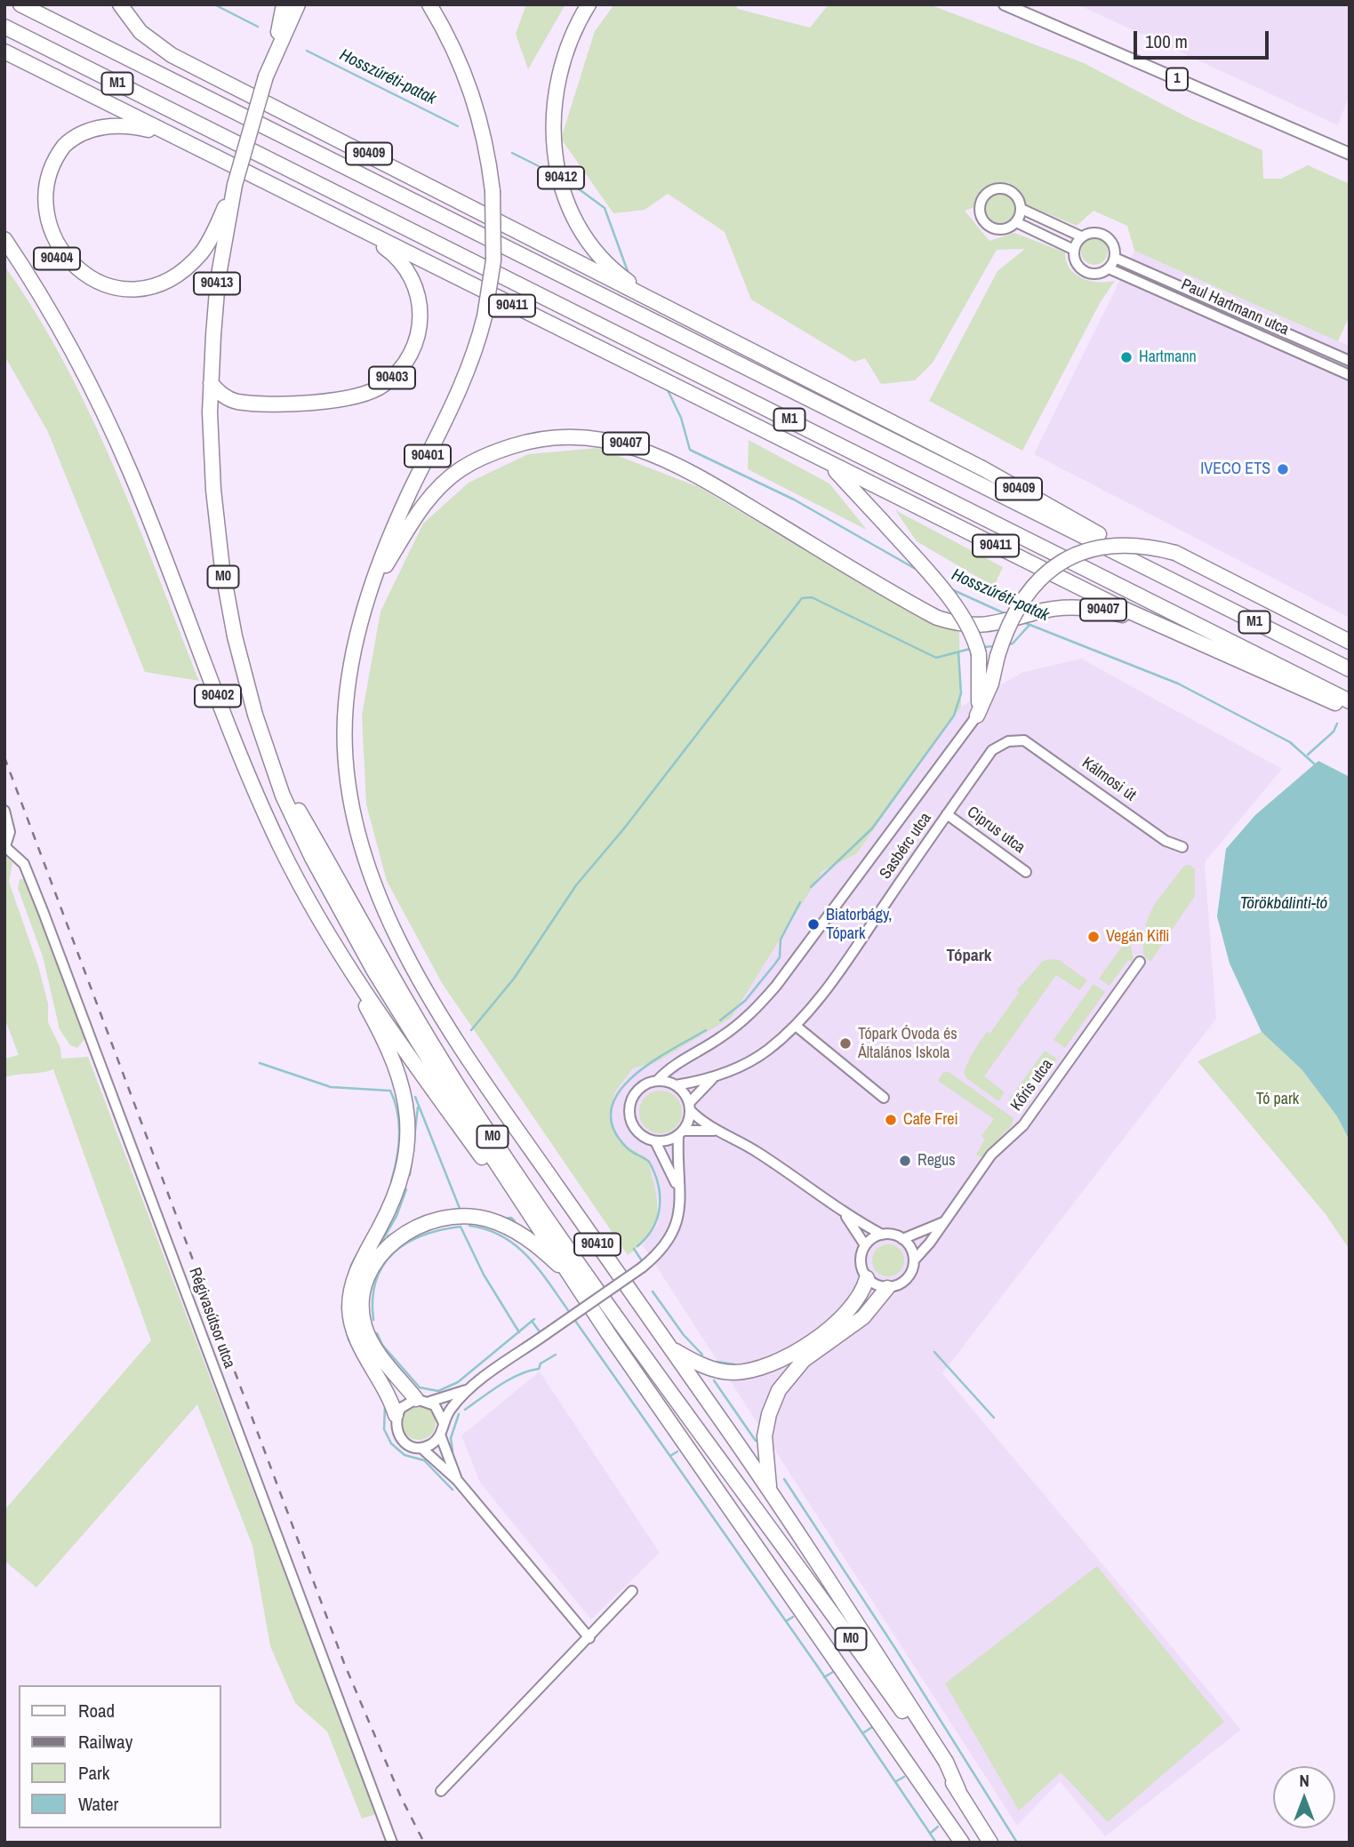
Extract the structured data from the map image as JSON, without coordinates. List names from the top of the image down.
{
  "streets": {
    "highway": [
      "M1",
      "90409",
      "90412",
      "90404",
      "90413",
      "90411",
      "90403",
      "90407",
      "90401",
      "M0",
      "90402",
      "90410"
    ],
    "main road": ["1"],
    "street": [
      "Paul Hartmann utca",
      "Kálmosi út",
      "Ciprus utca",
      "Sasbérc utca",
      "Kőris utca",
      "Régivasútsor utca"
    ]
  },
  "crossings": [
    ["M1", "90409"],
    ["90409", "90412"],
    ["90404", "90413"],
    ["90404", "90411"],
    ["90413", "90403"],
    ["90413", "M0"],
    ["90411", "90403"],
    ["90411", "90407"],
    ["90403", "M0"],
    ["90407", "90401"],
    ["90401", "90410"],
    ["M0", "90402"],
    ["M0", "90410"],
    ["Kálmosi út", "Sasbérc utca"],
    ["Ciprus utca", "Sasbérc utca"]
  ],
  "districts": ["Tópark"],
  "water": ["Hosszúréti-patak", "Törökbálinti-tó"],
  "parks": ["Tó park"],
  "places": [
    "Hartmann",
    "IVECO ETS",
    "Biatorbágy, Tópark",
    "Vegán Kifli",
    "Tópark Óvoda és Általános Iskola",
    "Cafe Frei",
    "Regus"
  ],
  "legend": [
    "Road",
    "Railway",
    "Park",
    "Water"
  ],
  "scale_bar": "100 m",
  "north": "top"
}
